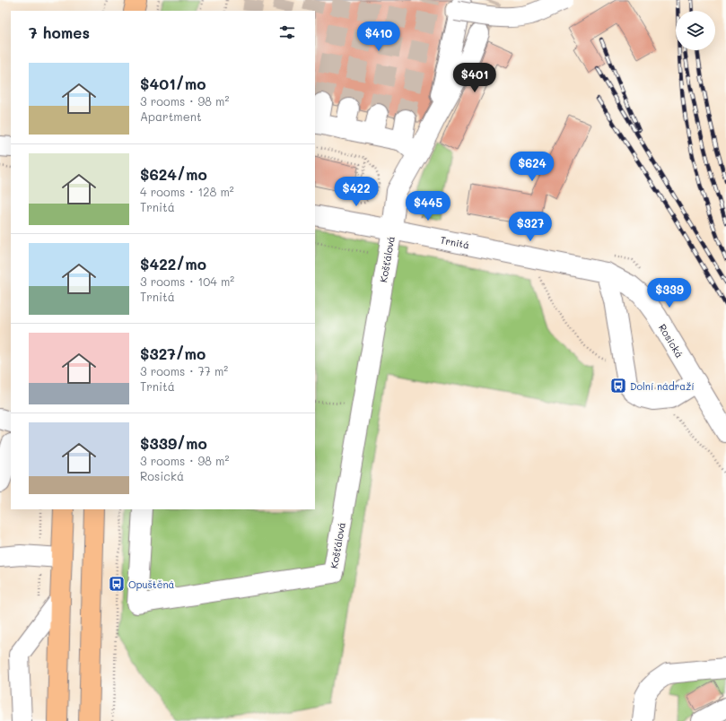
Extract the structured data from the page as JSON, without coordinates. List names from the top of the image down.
{
  "streets": {
    "street": ["Trnitá", "Košťálová", "Rosická"]
  },
  "crossings": [
    ["Trnitá", "Košťálová"],
    ["Trnitá", "Rosická"]
  ],
  "places": {
    "bus stop": ["Dolní nádraží", "Opuštěná"]
  },
  "page": {
    "heading": "7 homes",
    "price": [
      "$410",
      "$401",
      "$624",
      "$422",
      "$445",
      "$327",
      "$339"
    ],
    "list": [
      {
        "name": "$401/mo",
        "note": "3 rooms · 98 m² · Apartment"
      },
      {
        "name": "$624/mo",
        "note": "4 rooms · 128 m² · Trnitá"
      },
      {
        "name": "$422/mo",
        "note": "3 rooms · 104 m² · Trnitá"
      },
      {
        "name": "$327/mo",
        "note": "3 rooms · 77 m² · Trnitá"
      },
      {
        "name": "$339/mo",
        "note": "3 rooms · 98 m² · Rosická"
      }
    ]
  }
}
